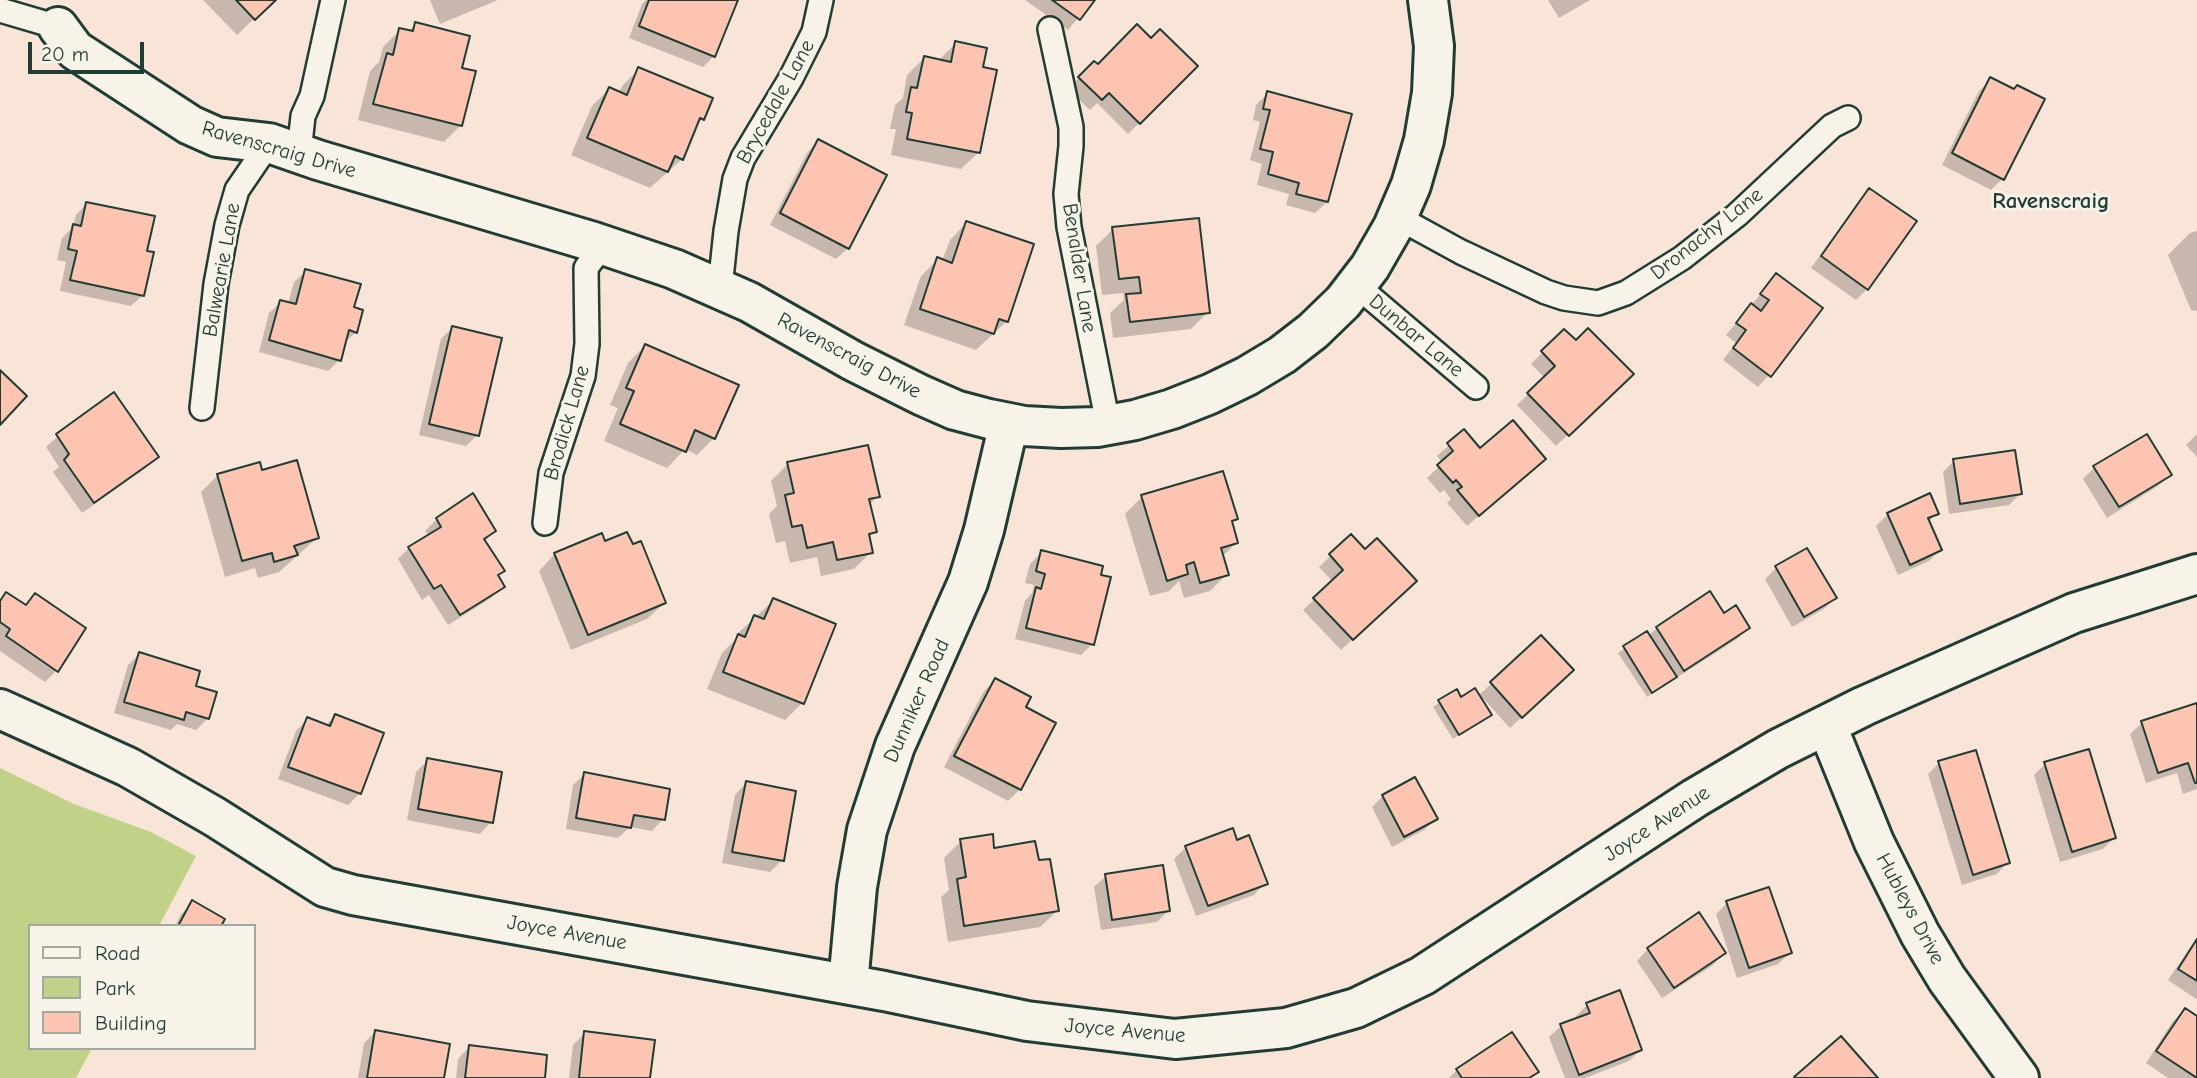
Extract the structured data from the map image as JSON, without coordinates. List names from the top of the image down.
{
  "streets": {
    "street": [
      "Ravenscraig Drive",
      "Dunniker Road",
      "Joyce Avenue",
      "Hubleys Drive"
    ],
    "lane": [
      "Brycedale Lane",
      "Dronachy Lane",
      "Benalder Lane",
      "Balwearie Lane",
      "Dunbar Lane",
      "Brodick Lane"
    ]
  },
  "crossings": [
    ["Brycedale Lane", "Ravenscraig Drive"],
    ["Ravenscraig Drive", "Dronachy Lane"],
    ["Ravenscraig Drive", "Benalder Lane"],
    ["Ravenscraig Drive", "Balwearie Lane"],
    ["Ravenscraig Drive", "Dunbar Lane"],
    ["Ravenscraig Drive", "Brodick Lane"],
    ["Ravenscraig Drive", "Dunniker Road"],
    ["Dunniker Road", "Joyce Avenue"],
    ["Joyce Avenue", "Hubleys Drive"]
  ],
  "districts": ["Ravenscraig"],
  "legend": ["Road", "Park", "Building"],
  "scale_bar": "20 m"
}
